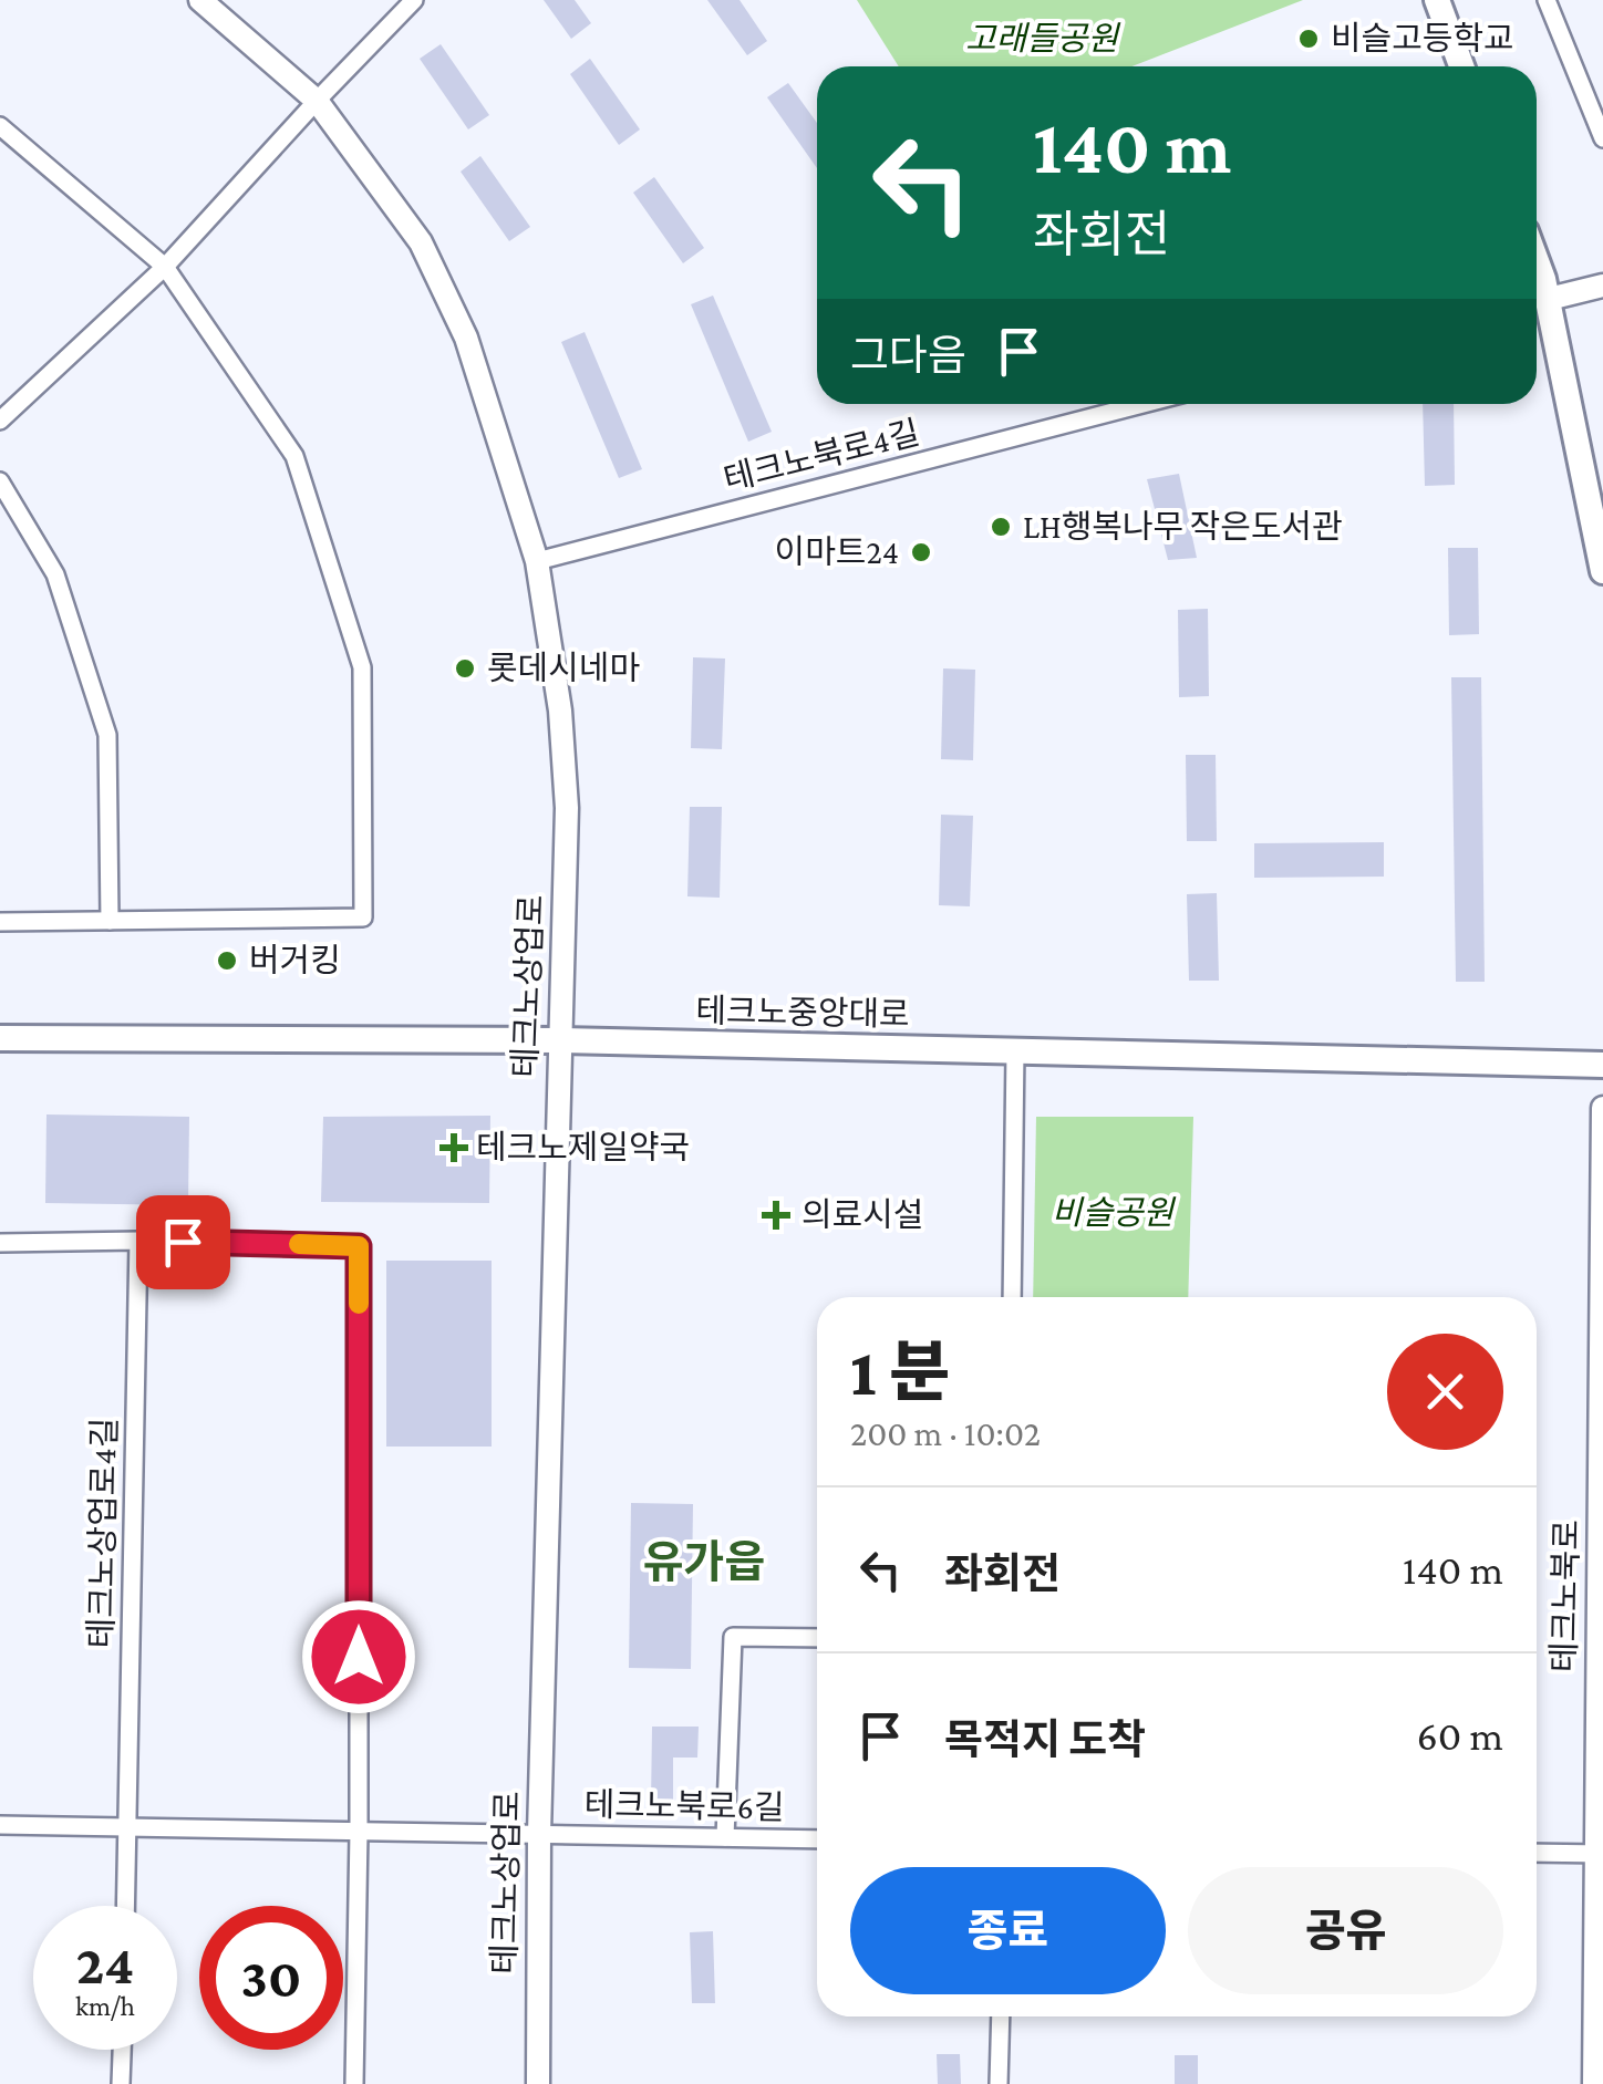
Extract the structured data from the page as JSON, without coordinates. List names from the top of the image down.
{
  "streets": {
    "main road": ["테크노중앙대로"],
    "street": [
      "테크노북로4길",
      "테크노상업로",
      "테크노상업로4길",
      "테크노북로",
      "테크노북로6길"
    ]
  },
  "crossings": [
    ["테크노북로4길", "테크노상업로"],
    ["테크노상업로", "테크노중앙대로"],
    ["테크노상업로", "테크노북로6길"]
  ],
  "districts": ["유가읍"],
  "parks": ["고래들공원", "비슬공원"],
  "places": {
    "other": [
      "비슬고등학교",
      "LH행복나무 작은도서관",
      "이마트24",
      "롯데시네마",
      "버거킹"
    ],
    "health": ["테크노제일약국", "의료시설"]
  },
  "page": {
    "turn": ["140 m", "좌회전"],
    "then": "그다음",
    "heading": ["1 분", "200 m · 10:02"],
    "list": [
      {
        "name": "좌회전",
        "value": "140 m"
      },
      {
        "name": "목적지 도착",
        "value": "60 m"
      }
    ],
    "buttons": ["종료", "공유"],
    "speed": "24 km/h",
    "limit": "30"
  }
}
